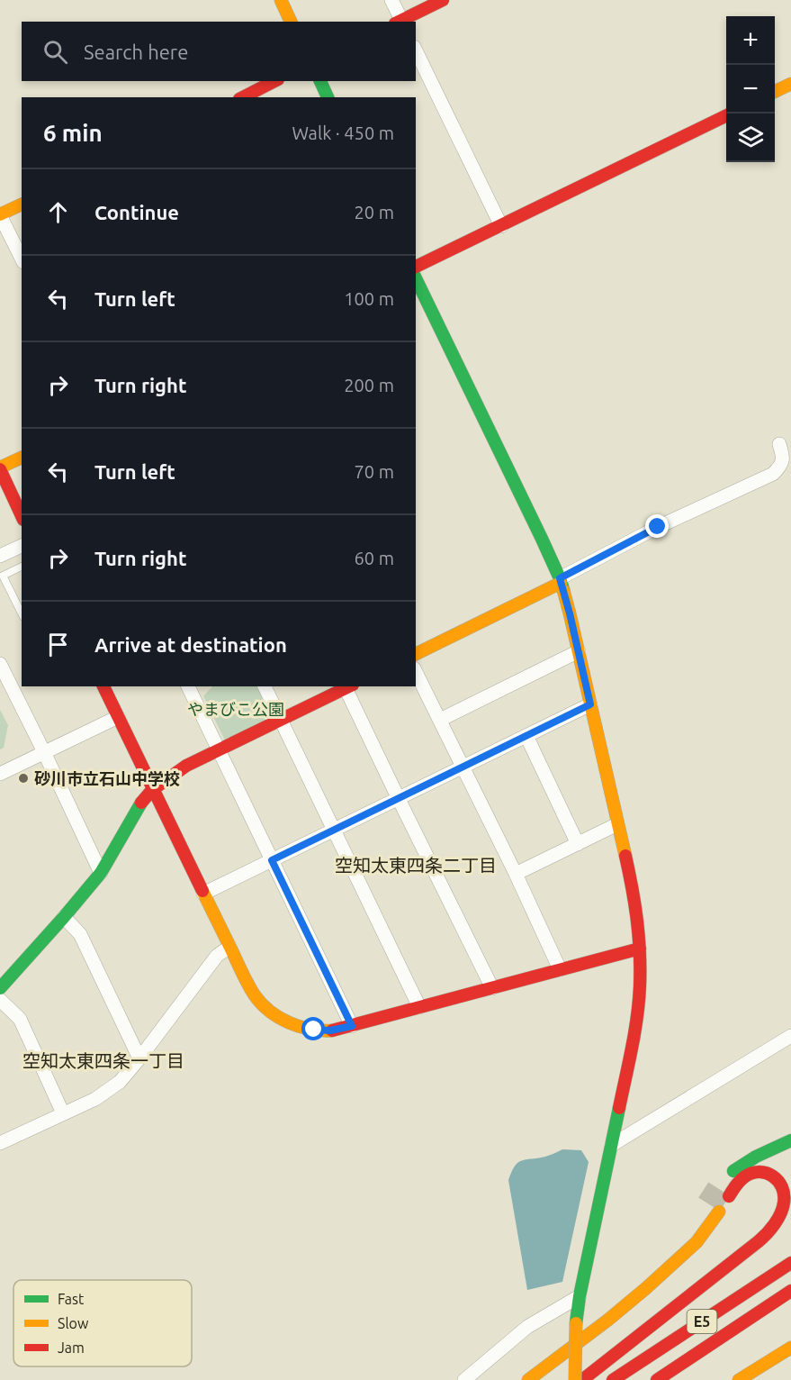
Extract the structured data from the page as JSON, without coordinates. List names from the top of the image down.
{
  "streets": {
    "main road": ["E5"]
  },
  "districts": ["空知太東四条二丁目", "空知太東四条一丁目"],
  "parks": ["やまびこ公園"],
  "places": ["砂川市立石山中学校"],
  "legend": ["Fast", "Slow", "Jam"],
  "page": {
    "map_buttons": ["+", "−"],
    "search": "Search here",
    "heading": ["6 min", "Walk · 450 m"],
    "list": [
      ["Continue", "20 m"],
      ["Turn left", "100 m"],
      ["Turn right", "200 m"],
      ["Turn left", "70 m"],
      ["Turn right", "60 m"],
      "Arrive at destination"
    ]
  }
}
